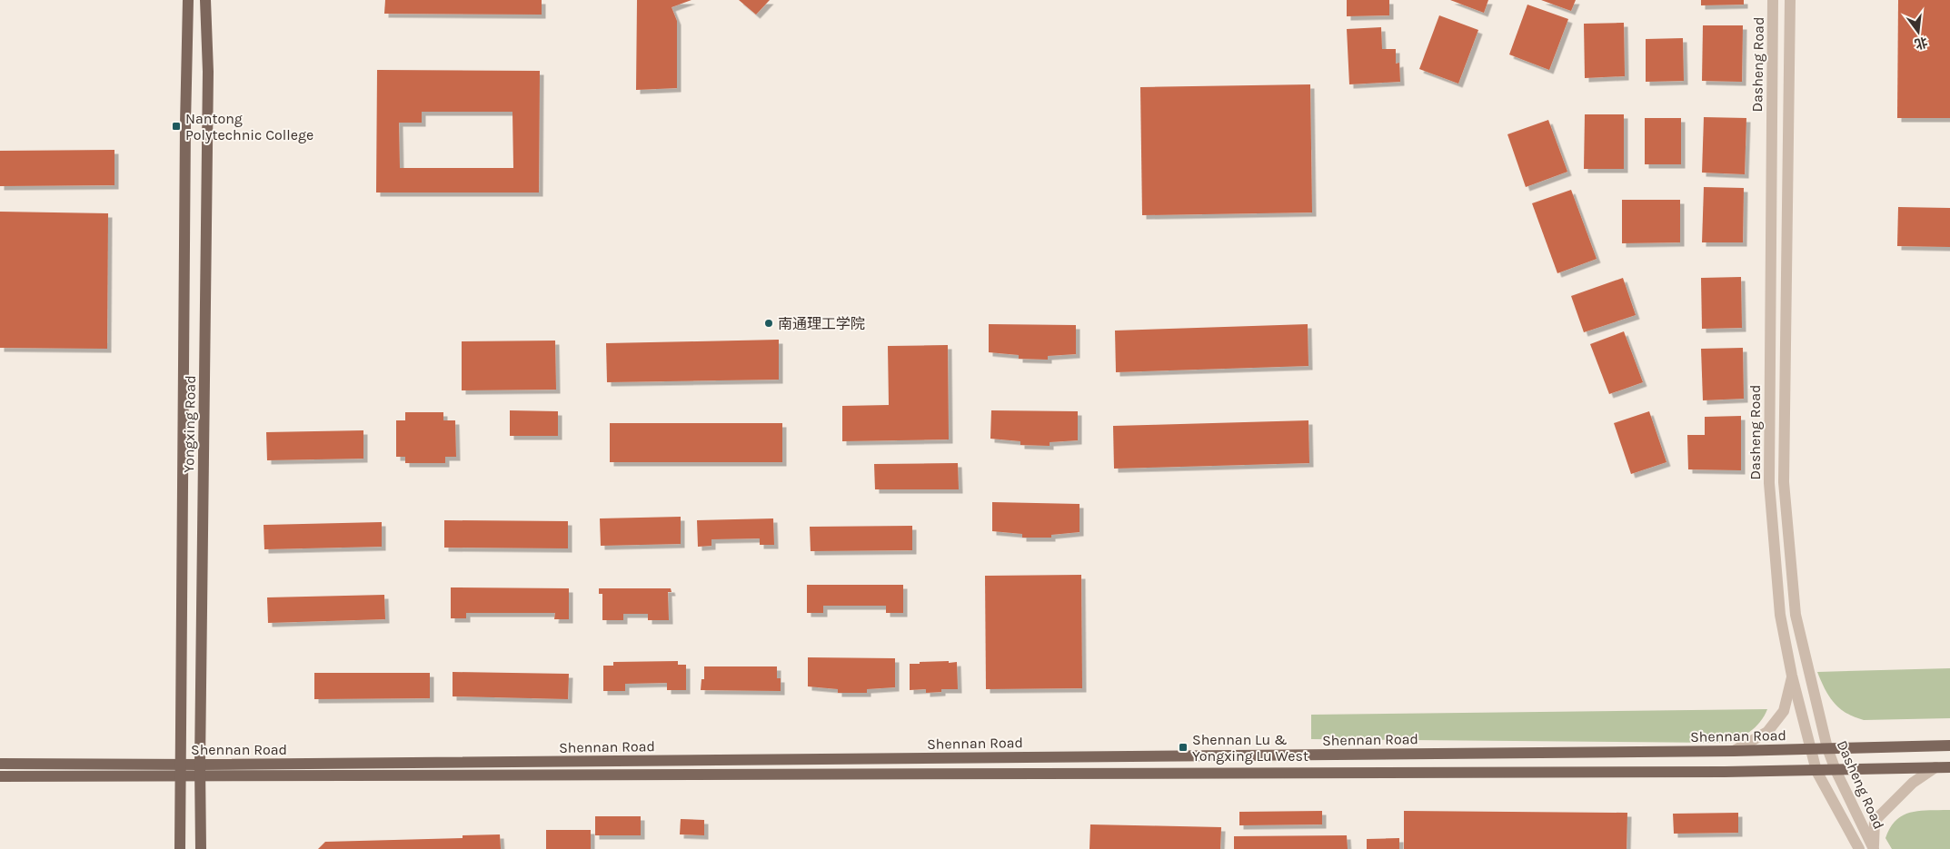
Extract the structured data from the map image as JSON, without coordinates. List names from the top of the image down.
{
  "streets": {
    "main road": ["Yongxing Road", "Shennan Road"],
    "street": ["Dasheng Road"]
  },
  "crossings": [
    ["Dasheng Road", "Shennan Road"],
    ["Yongxing Road", "Shennan Road"]
  ],
  "places": {
    "transit": ["Nantong Polytechnic College", "Shennan Lu & Yongxing Lu West"],
    "other": ["南通理工学院"]
  },
  "north": "bottom"
}
